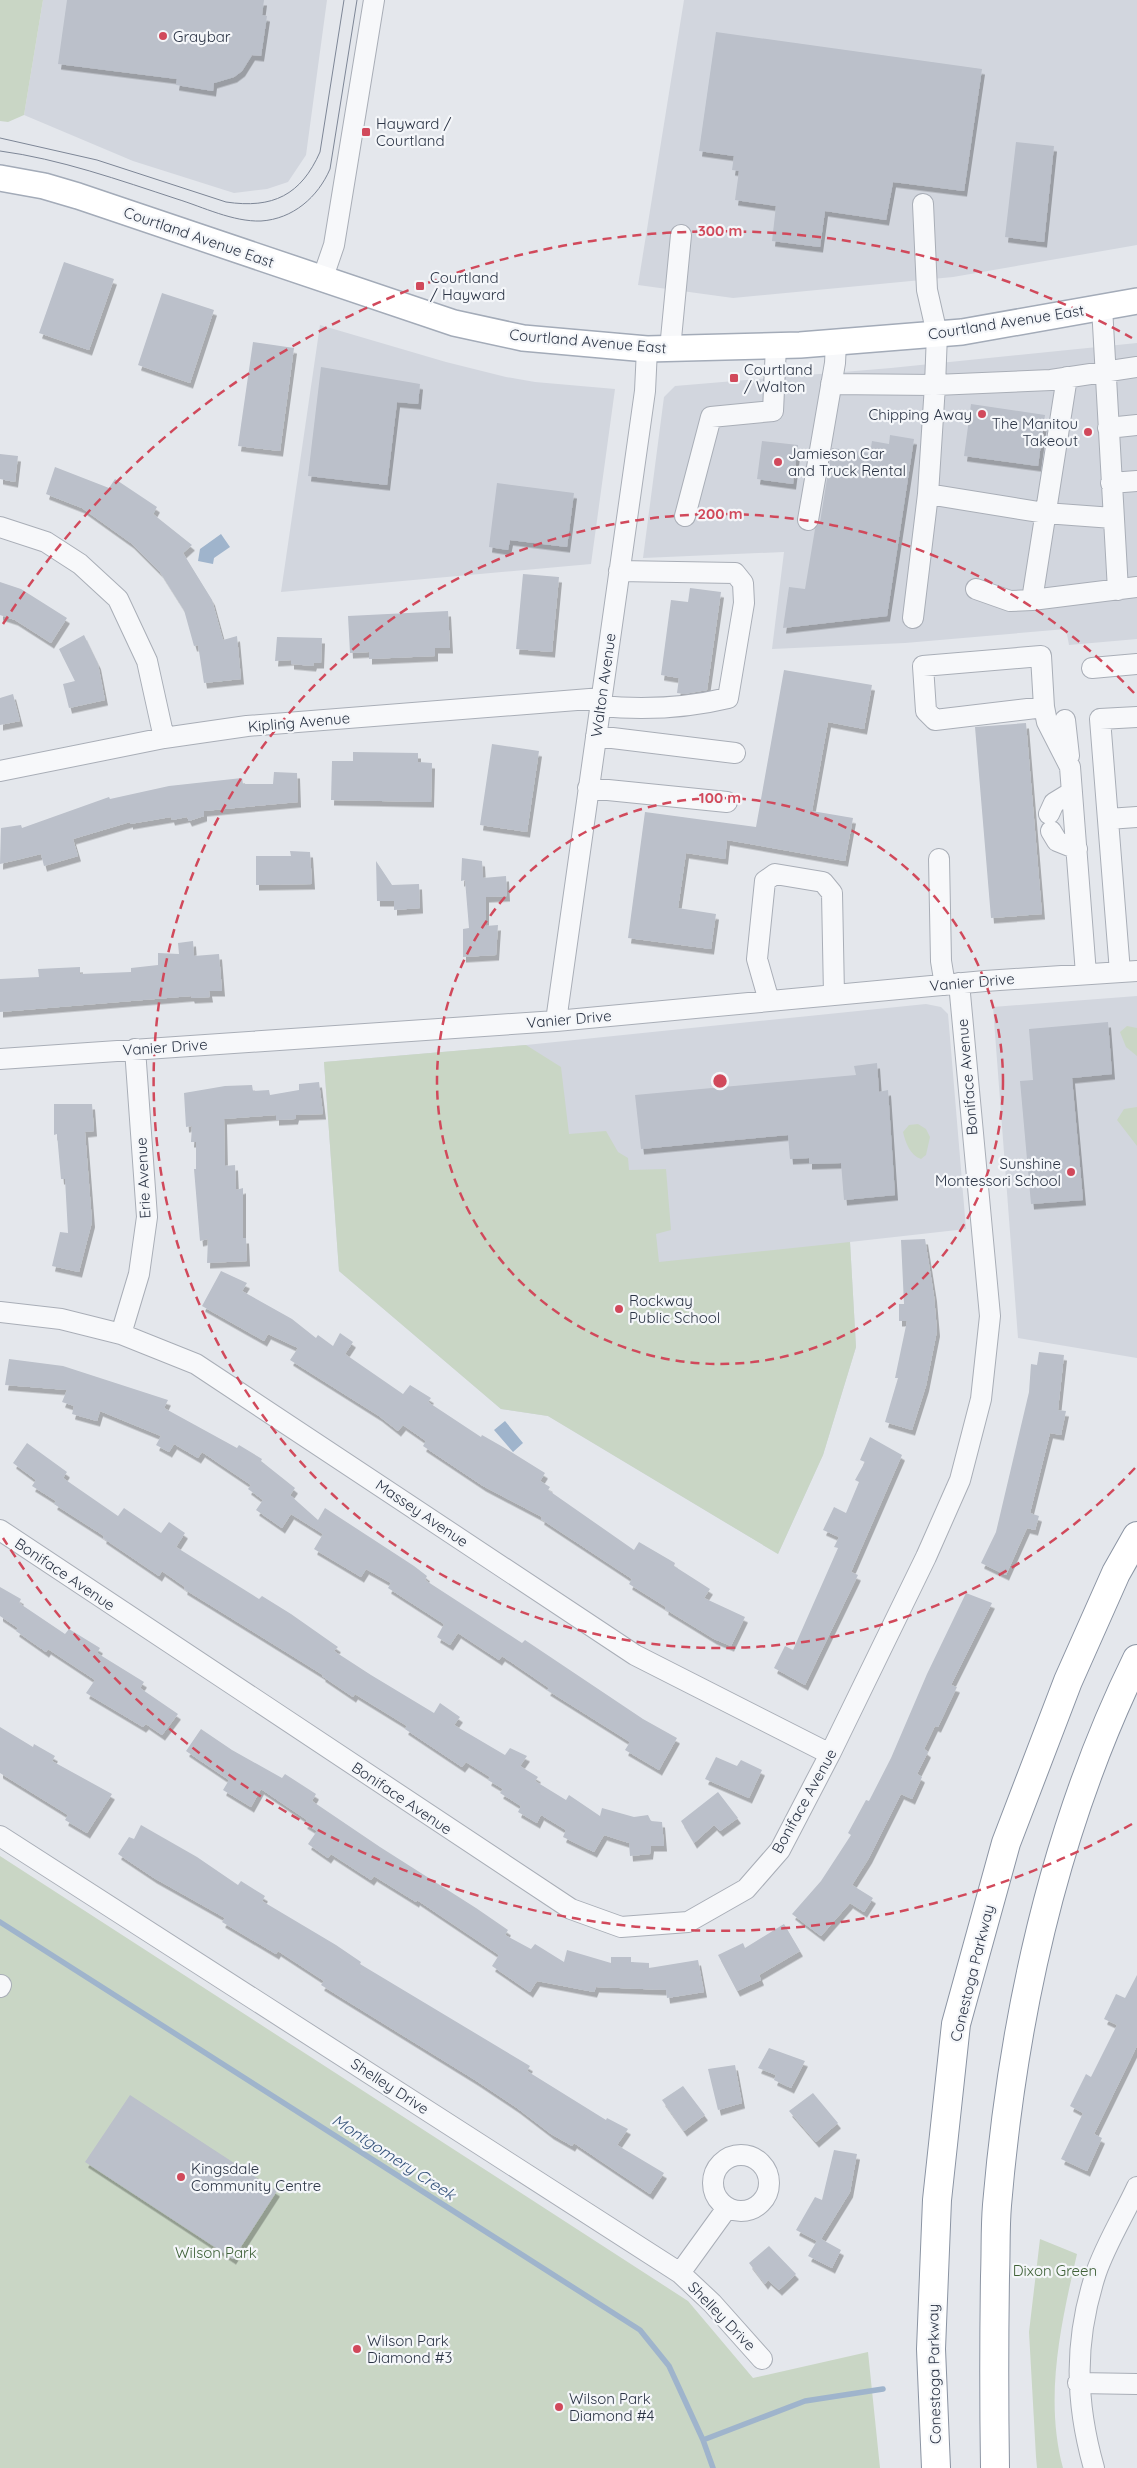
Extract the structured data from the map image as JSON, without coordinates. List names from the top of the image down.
{
  "streets": {
    "highway": ["Conestoga Parkway"],
    "main road": ["Courtland Avenue East"],
    "street": [
      "Walton Avenue",
      "Kipling Avenue",
      "Vanier Drive",
      "Boniface Avenue",
      "Erie Avenue",
      "Massey Avenue",
      "Shelley Drive"
    ]
  },
  "crossings": [
    ["Courtland Avenue East", "Walton Avenue"],
    ["Walton Avenue", "Kipling Avenue"],
    ["Walton Avenue", "Vanier Drive"],
    ["Vanier Drive", "Boniface Avenue"],
    ["Vanier Drive", "Erie Avenue"],
    ["Boniface Avenue", "Massey Avenue"],
    ["Erie Avenue", "Massey Avenue"]
  ],
  "water": ["Montgomery Creek"],
  "parks": ["Wilson Park", "Dixon Green"],
  "places": {
    "other": [
      "Graybar",
      "Chipping Away",
      "The Manitou Takeout",
      "Jamieson Car and Truck Rental",
      "Sunshine Montessori School",
      "Rockway Public School",
      "Kingsdale Community Centre",
      "Wilson Park Diamond #3",
      "Wilson Park Diamond #4"
    ],
    "transit": ["Hayward / Courtland", "Courtland / Hayward", "Courtland / Walton"]
  },
  "rings": ["300 m", "200 m", "100 m"]
}
